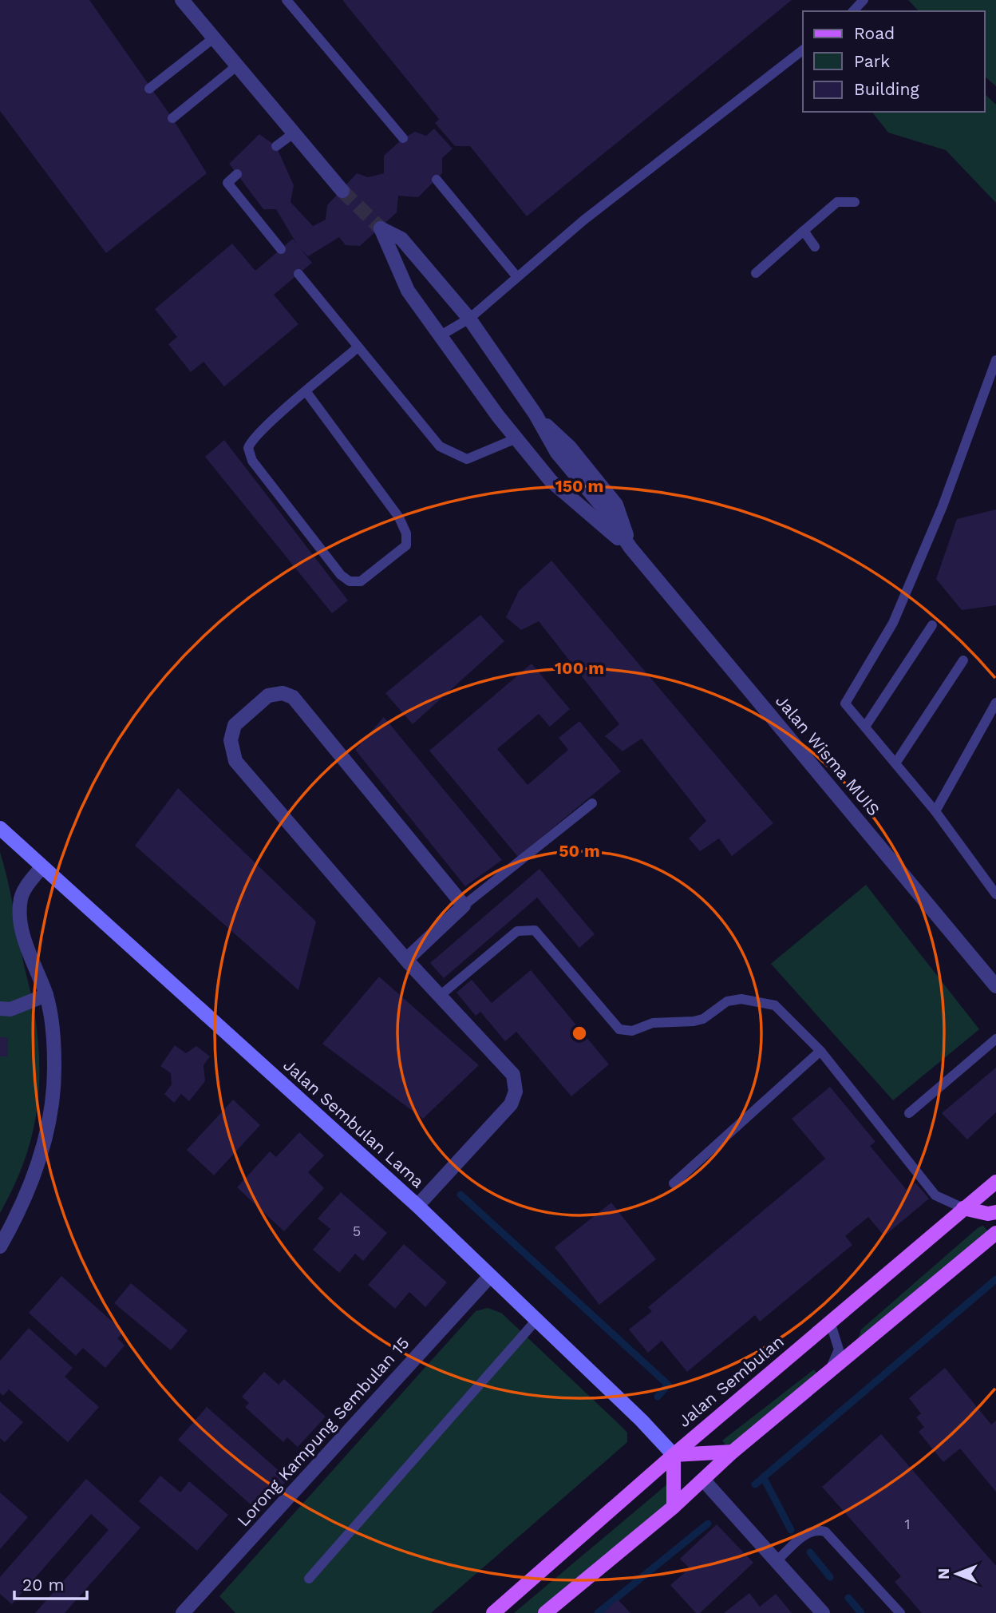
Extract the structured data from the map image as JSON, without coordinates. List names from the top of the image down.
{
  "streets": {
    "main road": ["Jalan Sembulan"],
    "street": ["Jalan Wisma MUIS", "Jalan Sembulan Lama", "Lorong Kampung Sembulan 15"]
  },
  "crossings": [
    ["Jalan Sembulan Lama", "Jalan Sembulan"],
    ["Jalan Sembulan Lama", "Lorong Kampung Sembulan 15"]
  ],
  "house_numbers": ["5", "1"],
  "legend": ["Road", "Park", "Building"],
  "scale_bar": "20 m",
  "north": "left",
  "rings": ["150 m", "100 m", "50 m"]
}
